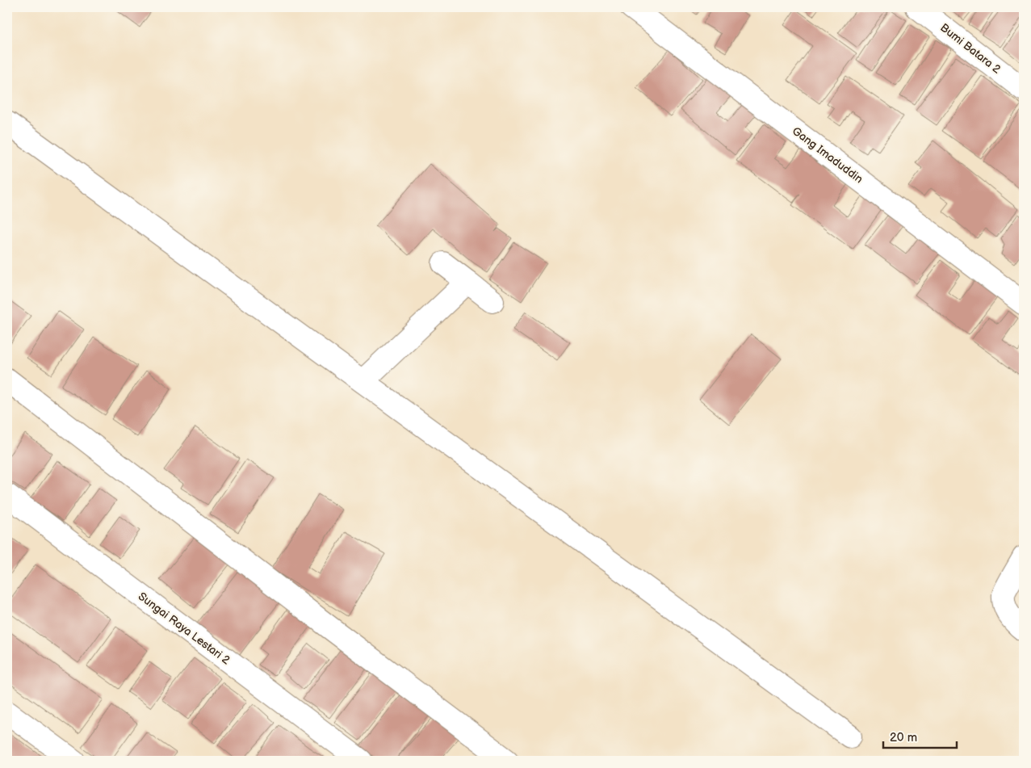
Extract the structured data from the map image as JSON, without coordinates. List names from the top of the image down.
{
  "streets": {
    "street": ["Bumi Batara 2", "Gang Imaduddin", "Sungai Raya Lestari 2"]
  },
  "scale_bar": "20 m"
}
